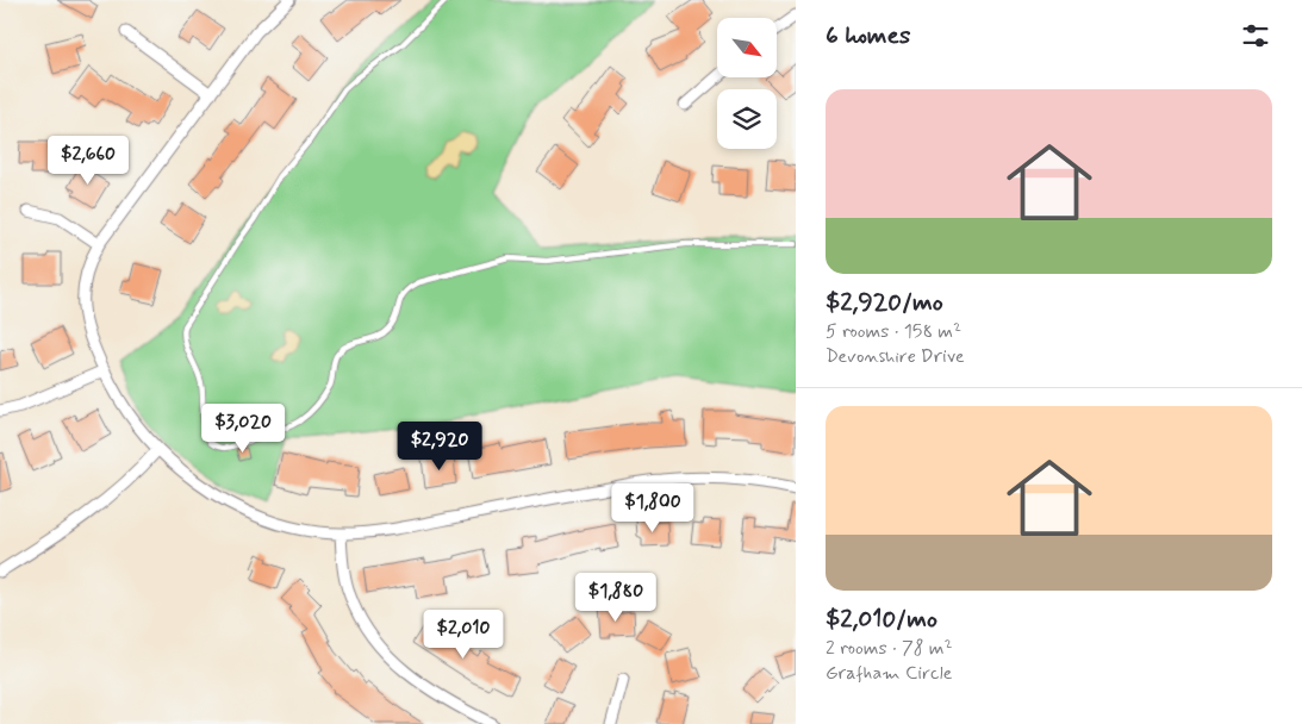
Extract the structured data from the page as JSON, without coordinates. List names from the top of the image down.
{
  "north": "bottom right",
  "page": {
    "heading": "6 homes",
    "list": [
      {
        "name": "$2,920/mo",
        "note": "5 rooms · 158 m² · Devonshire Drive"
      },
      {
        "name": "$2,010/mo",
        "note": "2 rooms · 78 m² · Grafham Circle"
      }
    ],
    "price": [
      "$2,660",
      "$3,020",
      "$2,920",
      "$1,800",
      "$1,880",
      "$2,010"
    ]
  }
}
